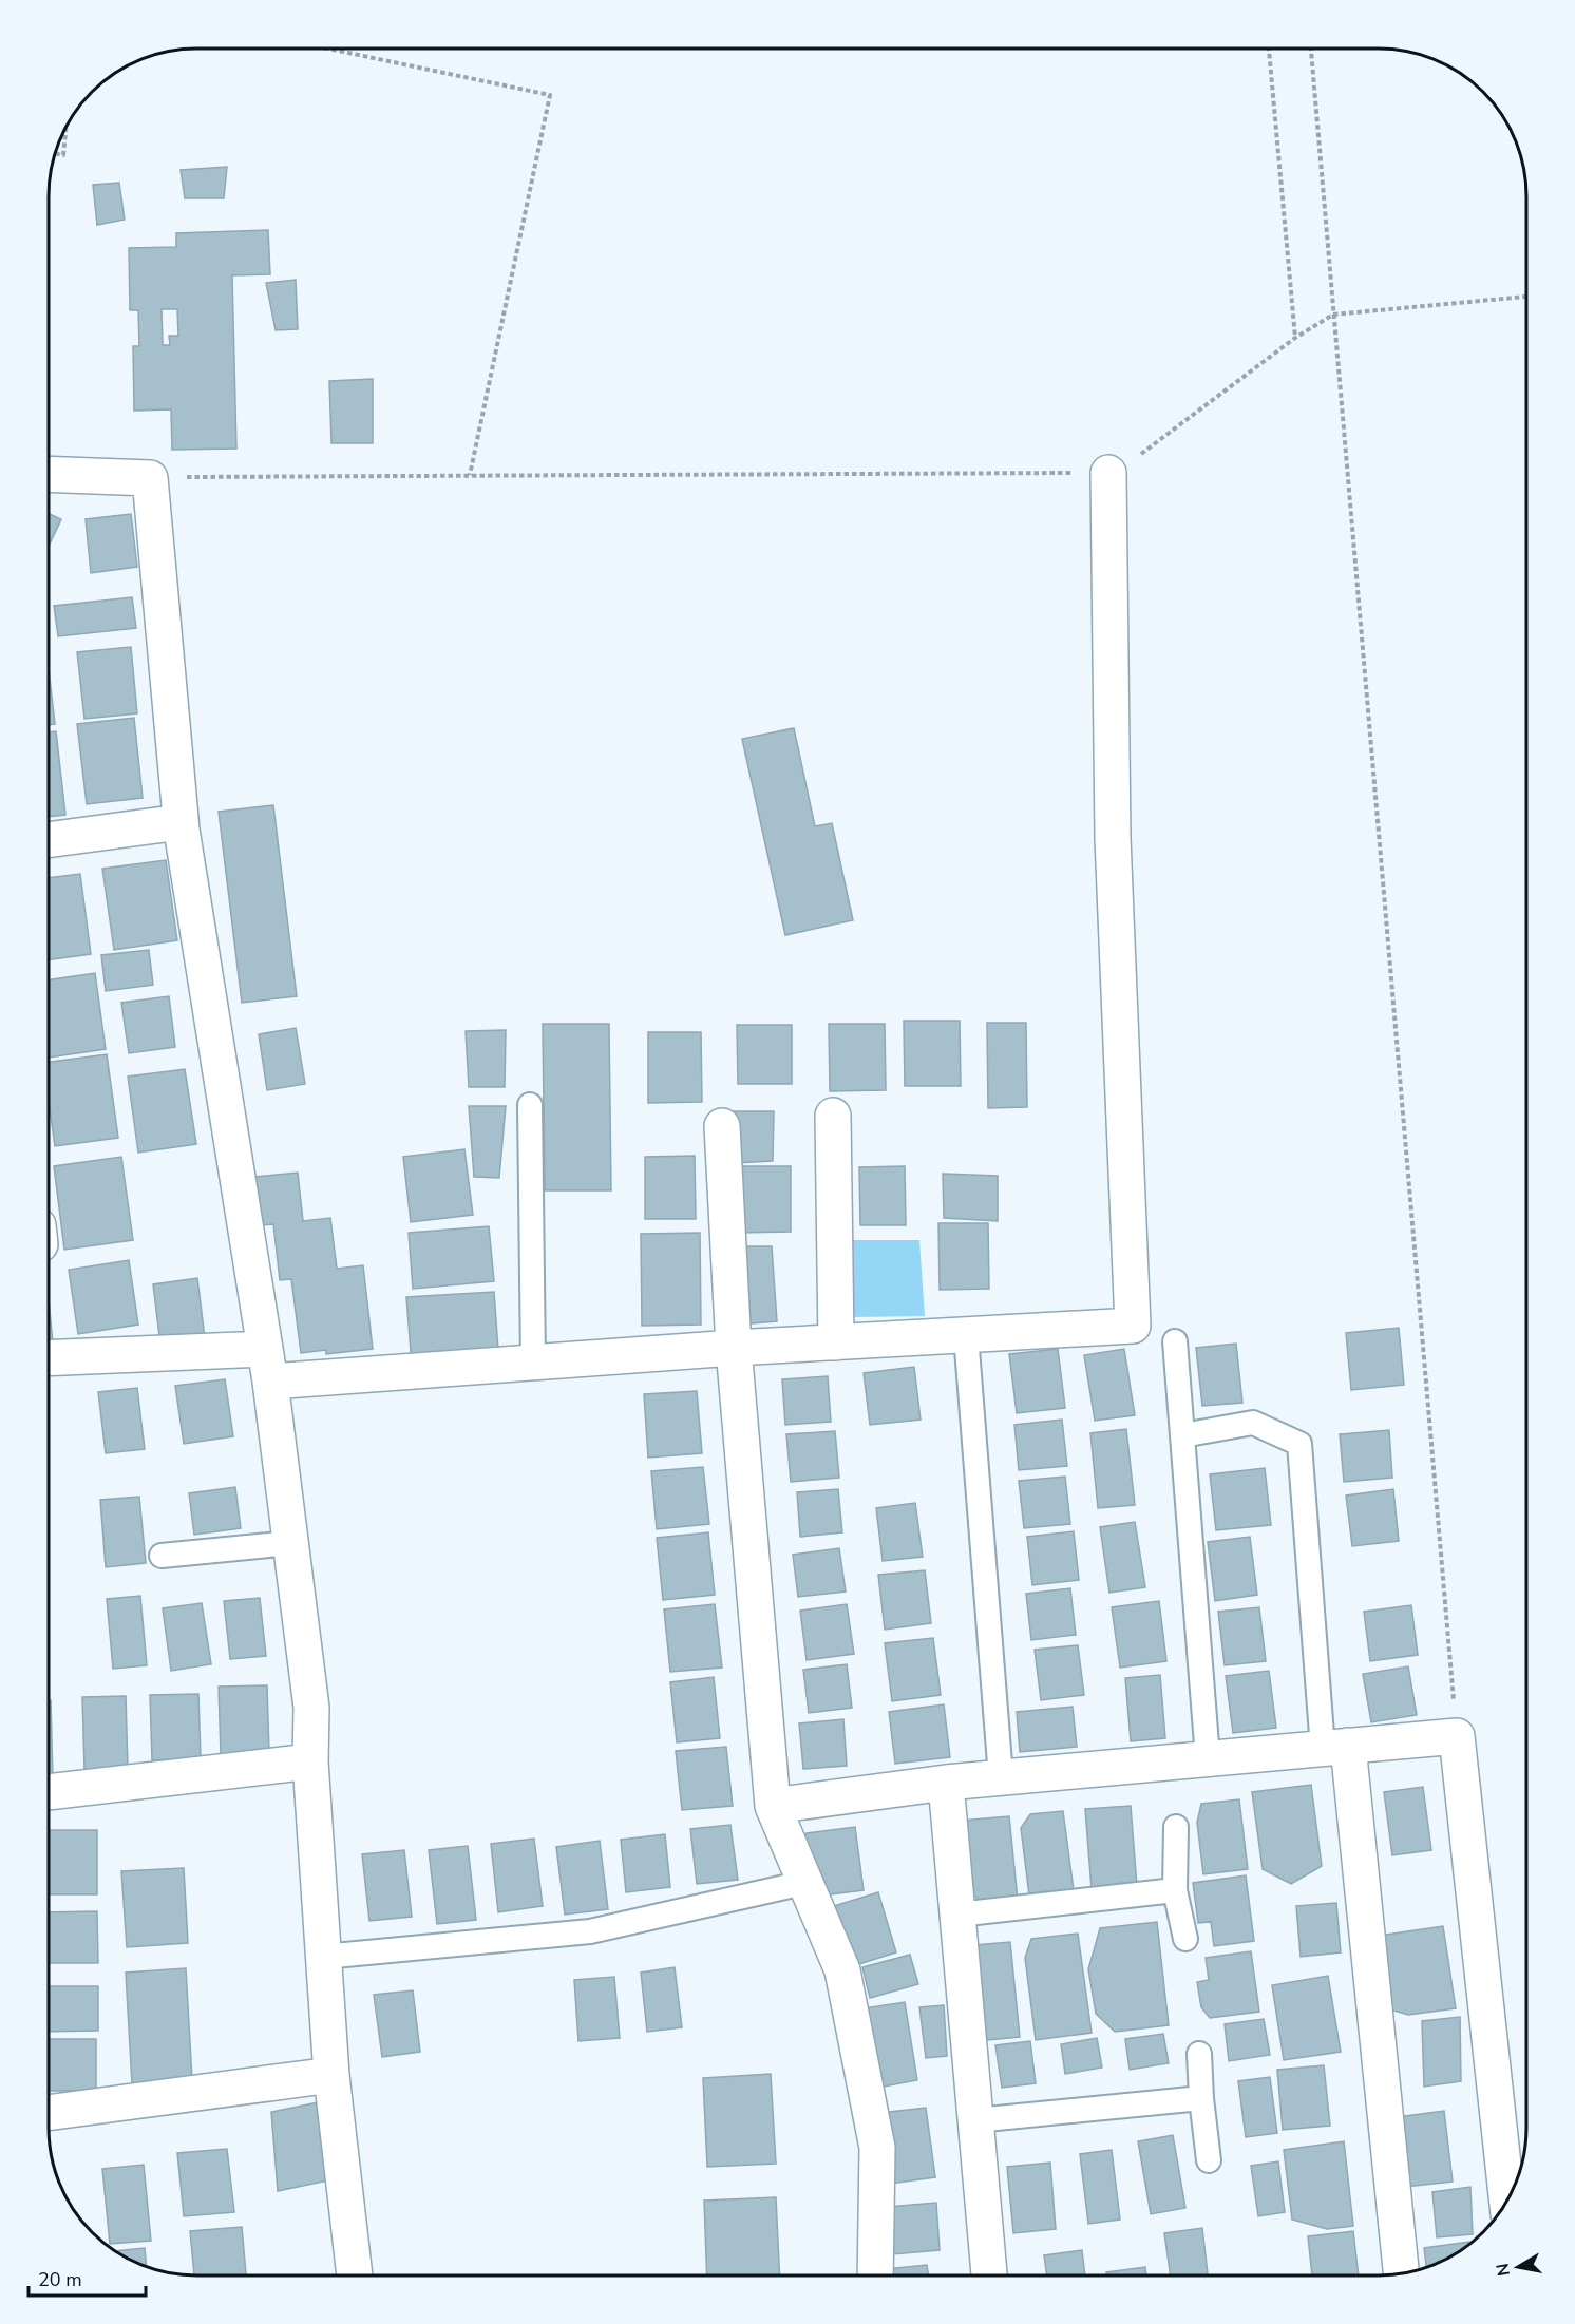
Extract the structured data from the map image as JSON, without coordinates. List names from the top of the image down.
{
  "scale_bar": "20 m",
  "north": "left"
}
